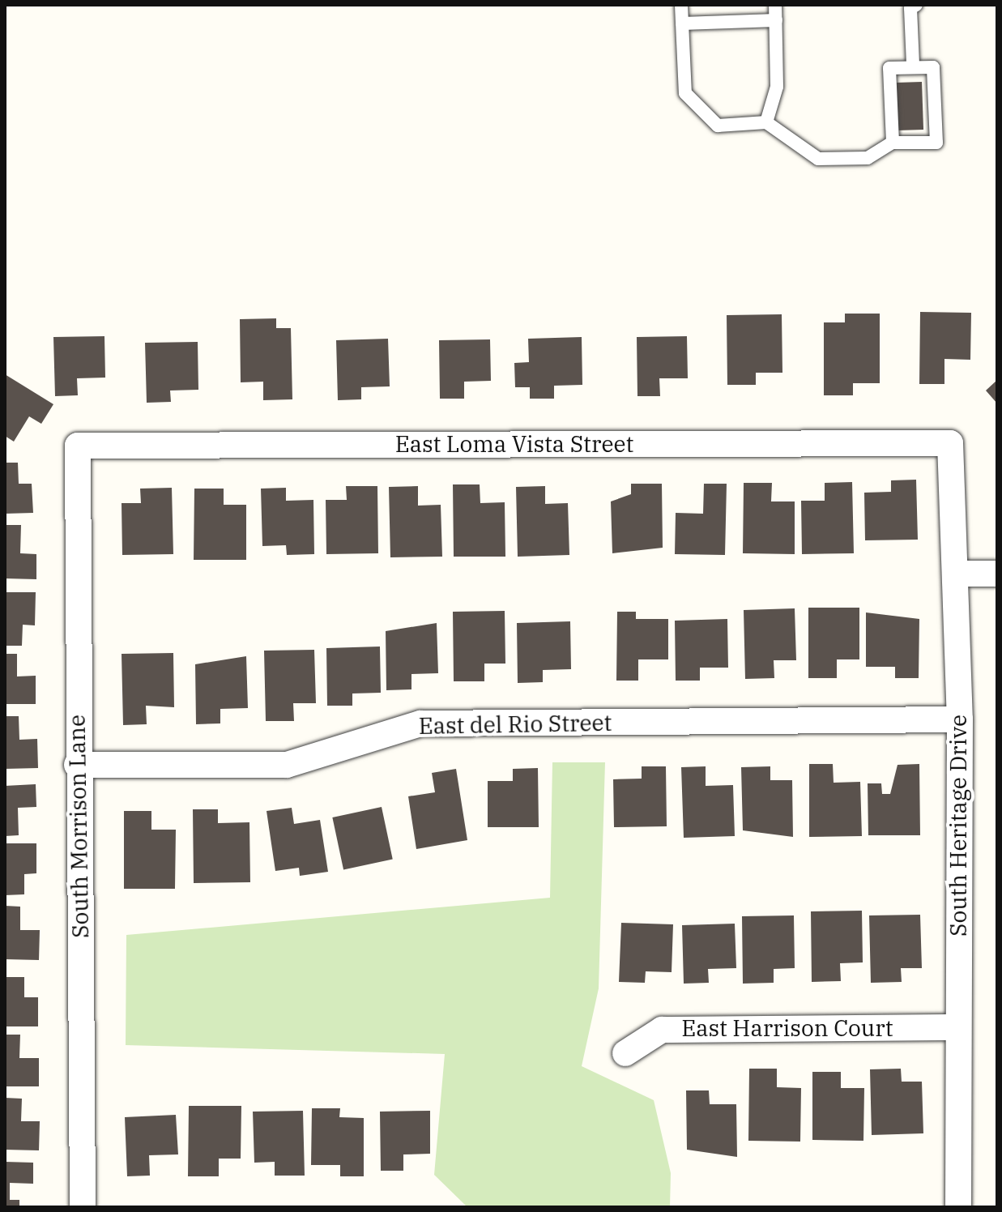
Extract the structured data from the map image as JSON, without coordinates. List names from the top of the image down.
{
  "streets": {
    "street": [
      "East Loma Vista Street",
      "East del Rio Street",
      "South Heritage Drive",
      "South Morrison Lane",
      "East Harrison Court"
    ]
  },
  "crossings": [
    ["East Loma Vista Street", "South Heritage Drive"],
    ["East Loma Vista Street", "South Morrison Lane"],
    ["East del Rio Street", "South Heritage Drive"],
    ["East del Rio Street", "South Morrison Lane"],
    ["South Heritage Drive", "East Harrison Court"]
  ]
}
